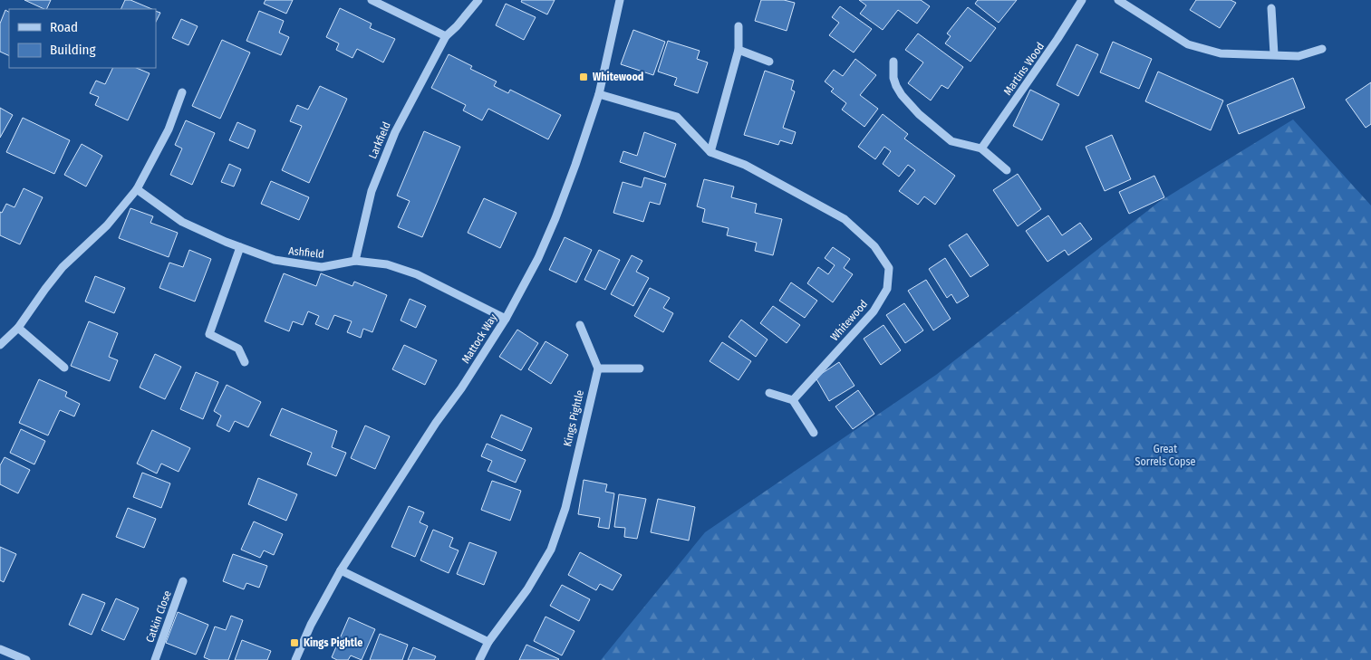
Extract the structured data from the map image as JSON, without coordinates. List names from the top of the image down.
{
  "streets": {
    "street": [
      "Martins Wood",
      "Larkfield",
      "Ashfield",
      "Whitewood",
      "Mattock Way",
      "Kings Pightle",
      "Catkin Close"
    ]
  },
  "crossings": [
    ["Larkfield", "Ashfield"],
    ["Ashfield", "Mattock Way"],
    ["Whitewood", "Mattock Way"]
  ],
  "parks": ["Great Sorrels Copse"],
  "places": {
    "transit": ["Whitewood", "Kings Pightle"]
  },
  "legend": ["Road", "Building"]
}
